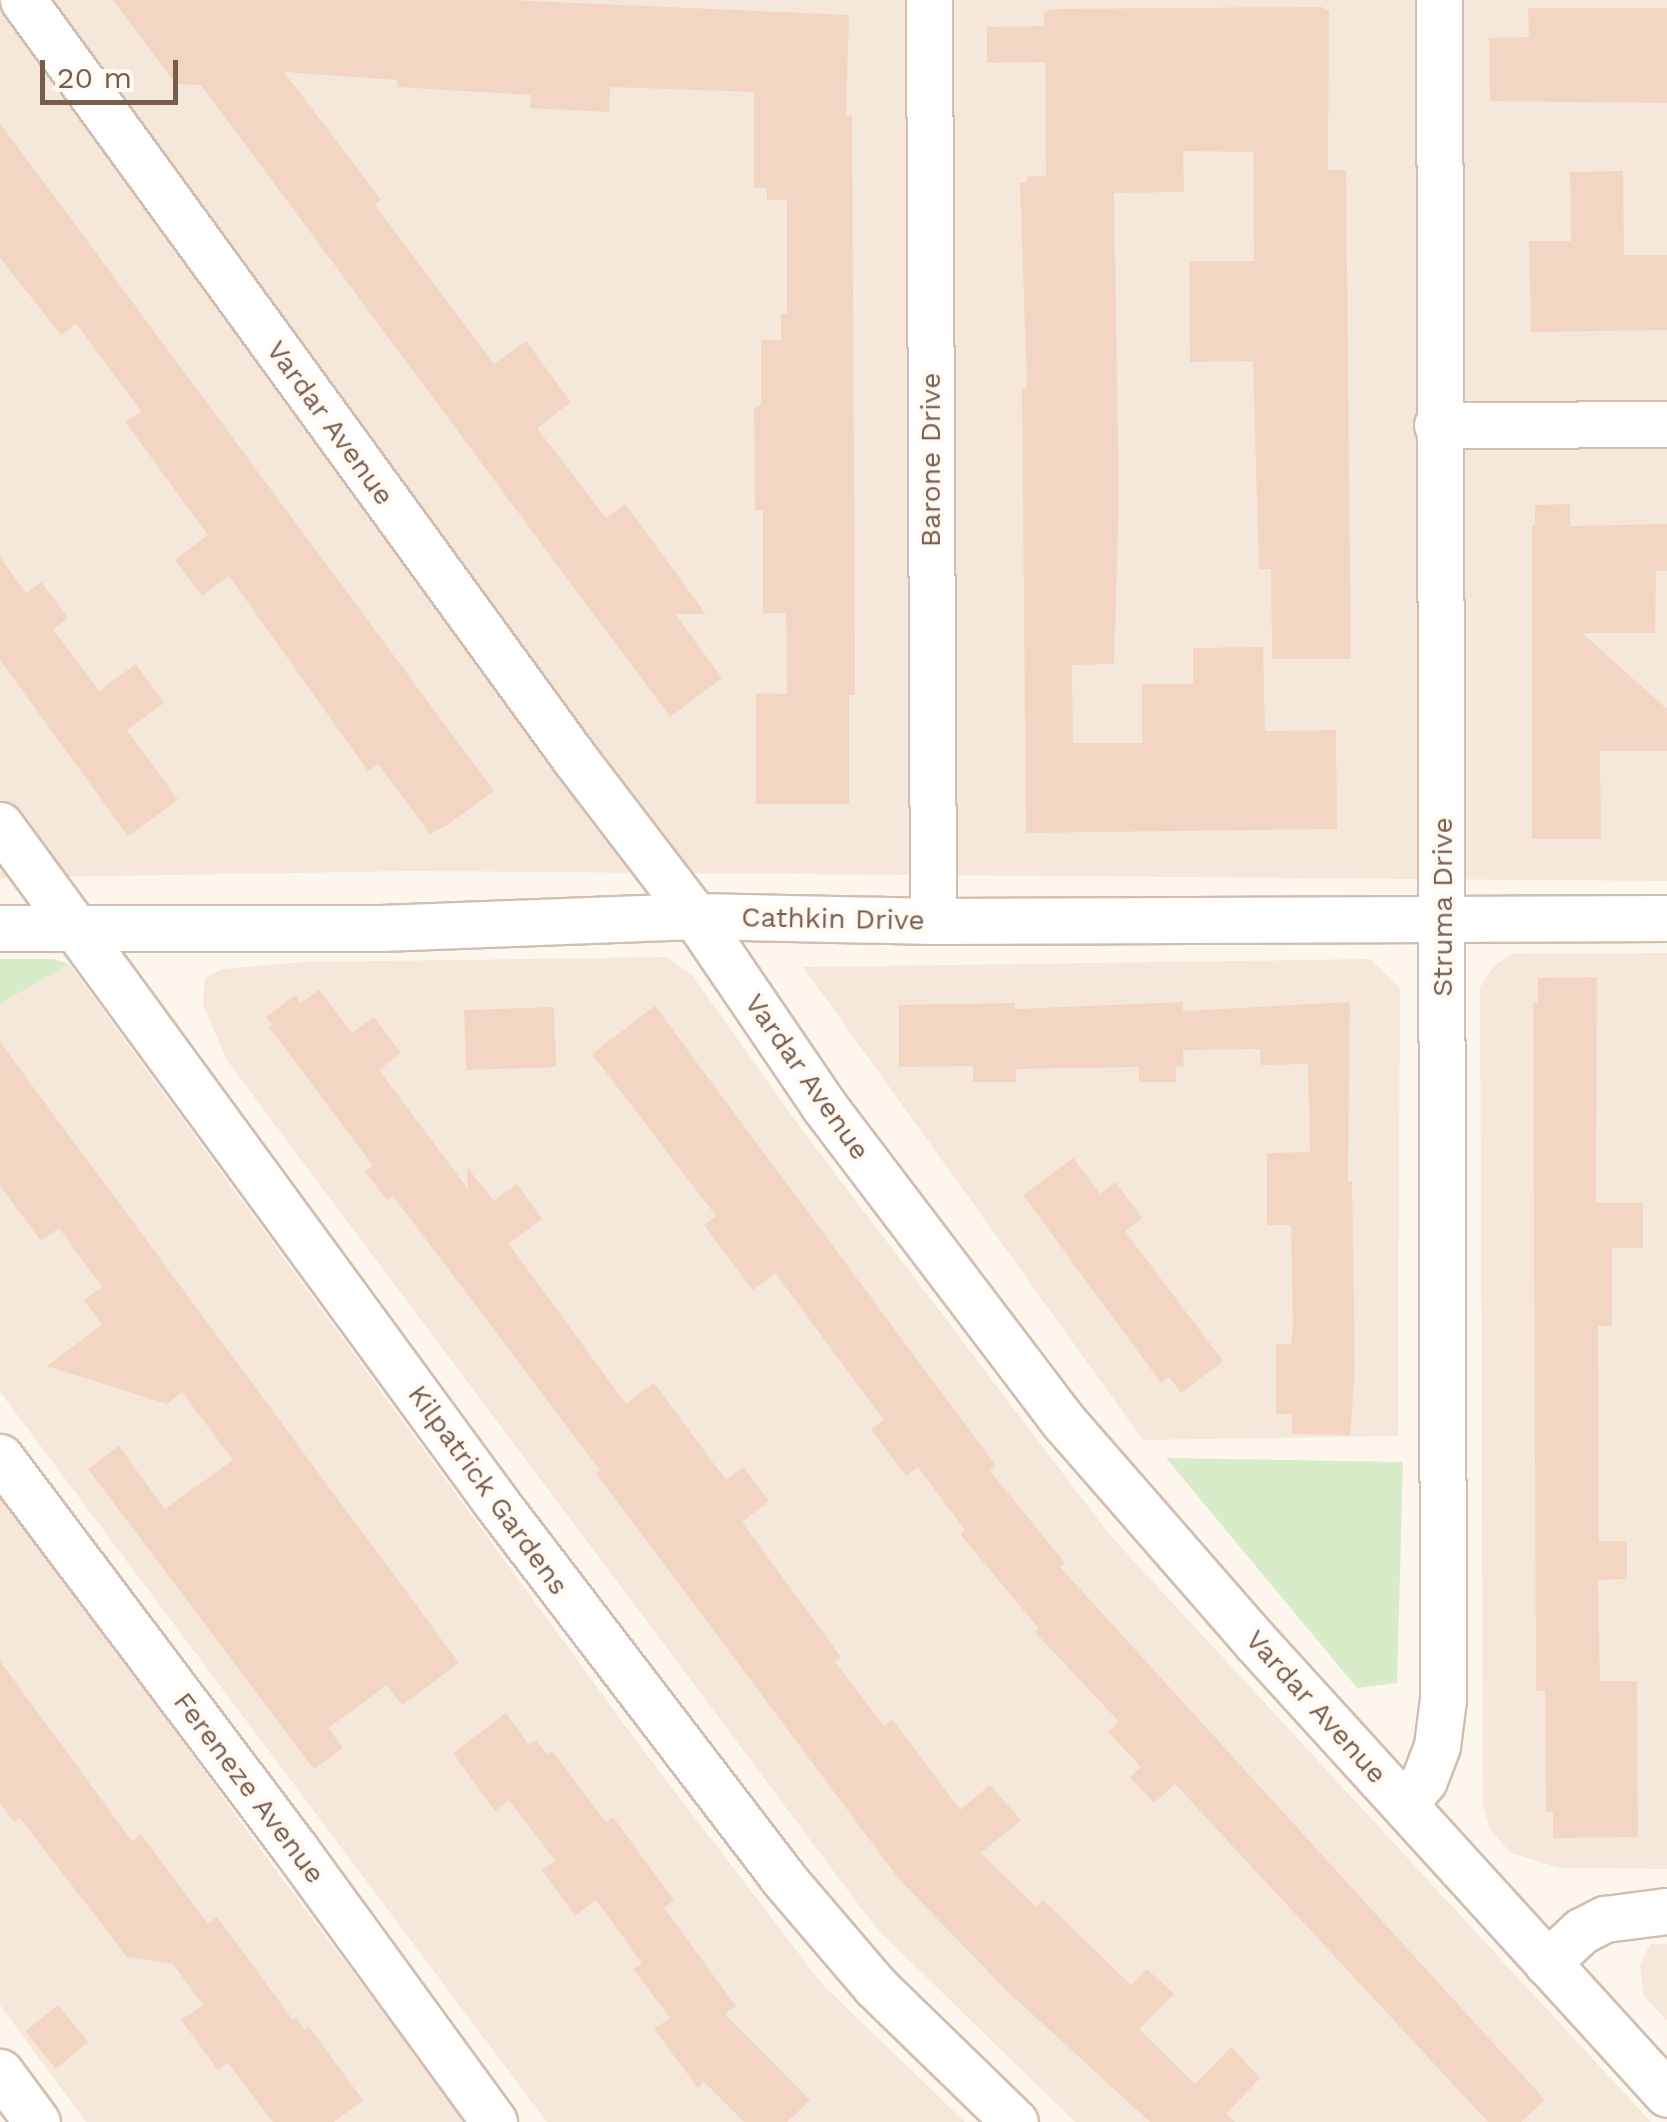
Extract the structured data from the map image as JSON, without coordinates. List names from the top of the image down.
{
  "streets": {
    "street": [
      "Vardar Avenue",
      "Barone Drive",
      "Struma Drive",
      "Cathkin Drive",
      "Kilpatrick Gardens",
      "Fereneze Avenue"
    ]
  },
  "crossings": [
    ["Vardar Avenue", "Struma Drive"],
    ["Vardar Avenue", "Cathkin Drive"],
    ["Barone Drive", "Cathkin Drive"],
    ["Struma Drive", "Cathkin Drive"],
    ["Cathkin Drive", "Kilpatrick Gardens"]
  ],
  "scale_bar": "20 m"
}
